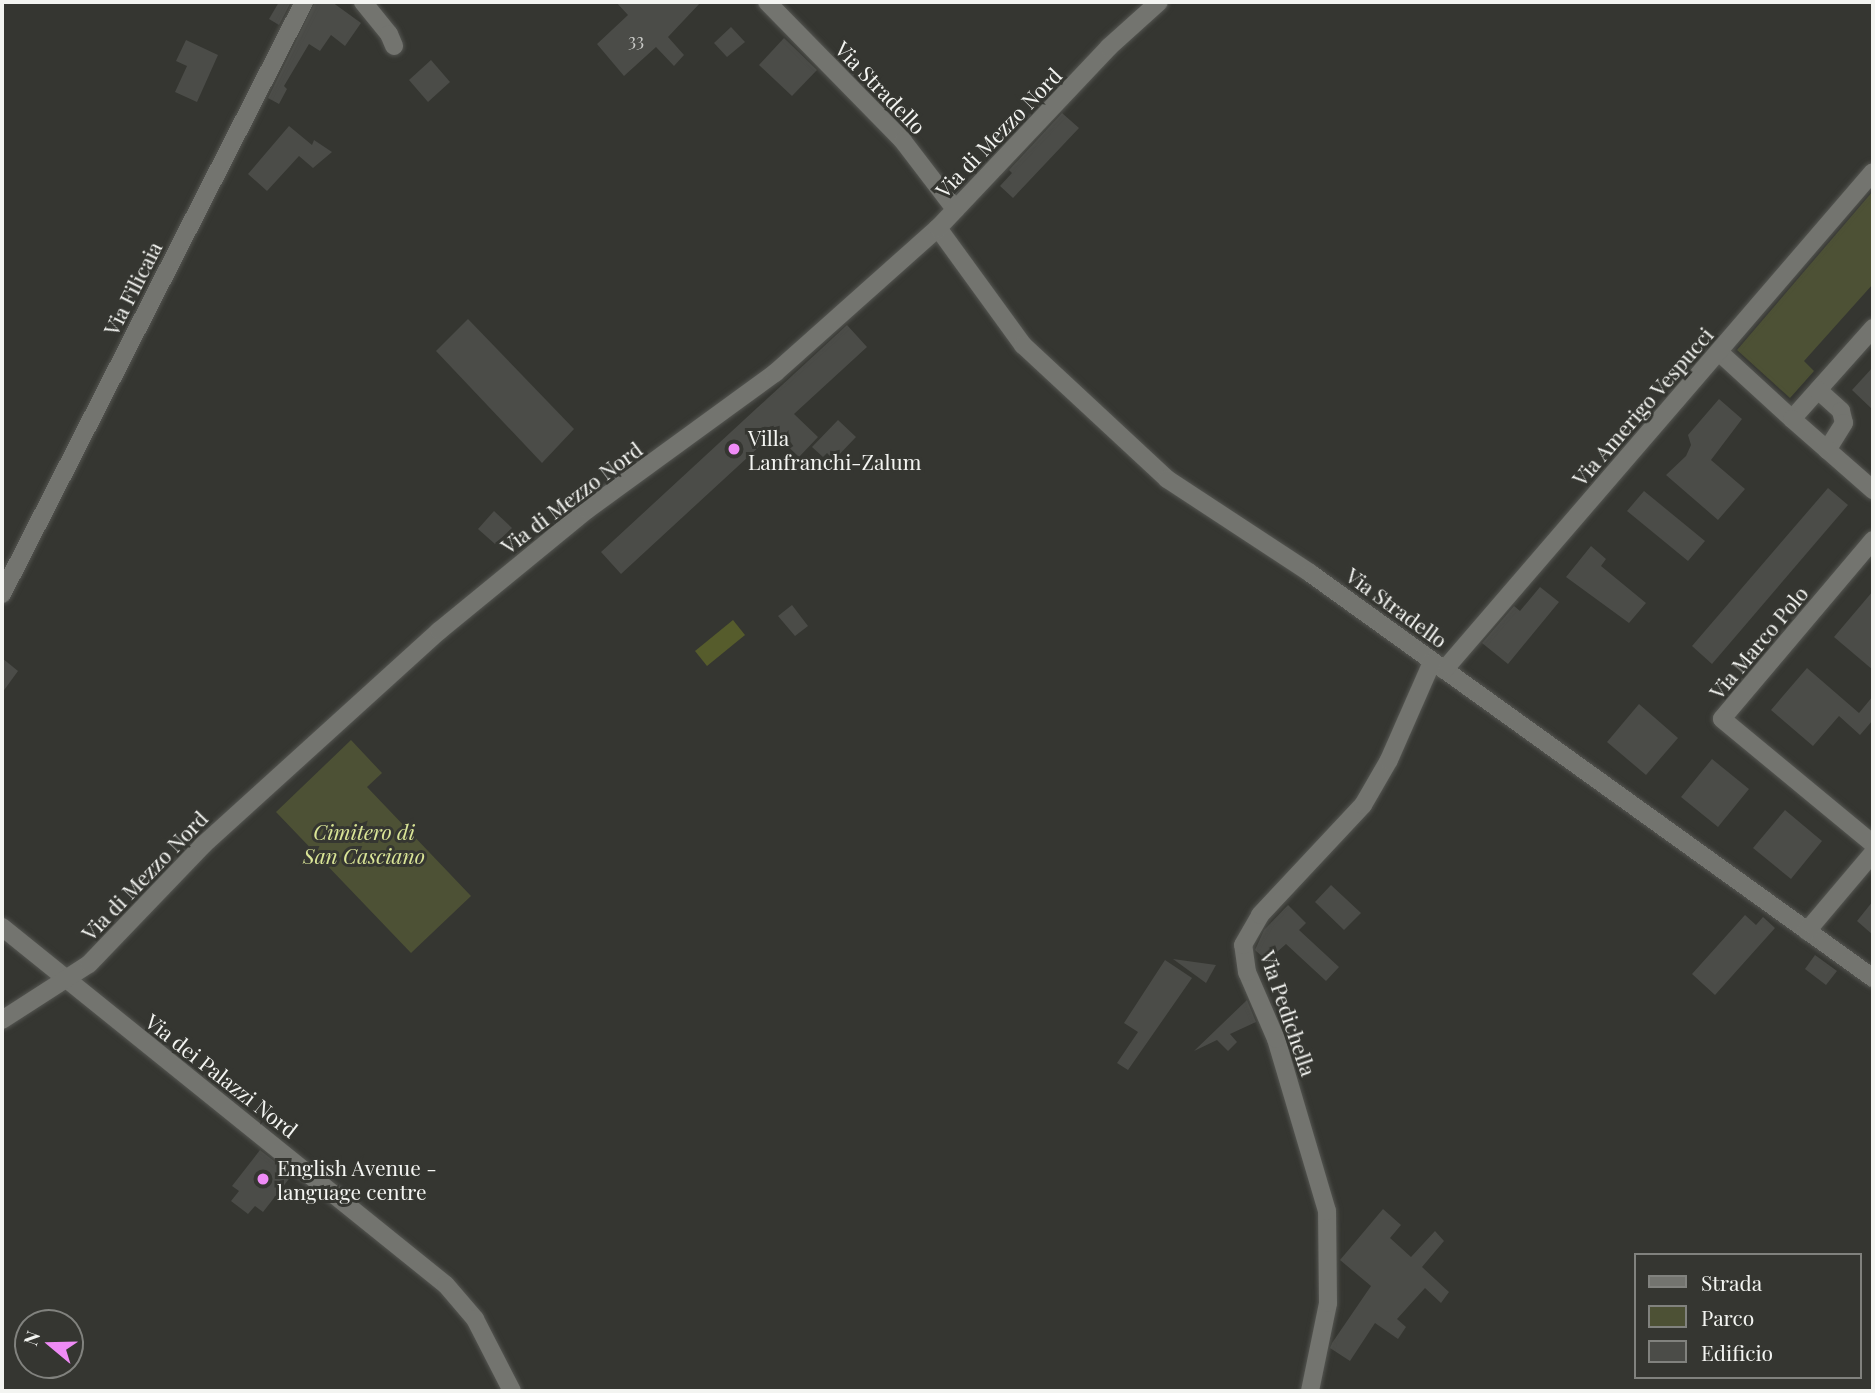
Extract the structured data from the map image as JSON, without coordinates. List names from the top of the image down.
{
  "streets": {
    "street": [
      "Via Stradello",
      "Via di Mezzo Nord",
      "Via Filicaia",
      "Via Amerigo Vespucci",
      "Via Marco Polo",
      "Via Pedichella",
      "Via dei Palazzi Nord"
    ]
  },
  "crossings": [
    ["Via Stradello", "Via di Mezzo Nord"],
    ["Via Stradello", "Via Amerigo Vespucci"],
    ["Via Stradello", "Via Pedichella"],
    ["Via di Mezzo Nord", "Via dei Palazzi Nord"],
    ["Via Amerigo Vespucci", "Via Pedichella"]
  ],
  "parks": ["Cimitero di San Casciano"],
  "places": ["Villa Lanfranchi-Zalum", "English Avenue - language centre"],
  "house_numbers": ["33"],
  "legend": ["Strada", "Parco", "Edificio"],
  "north": "left"
}
